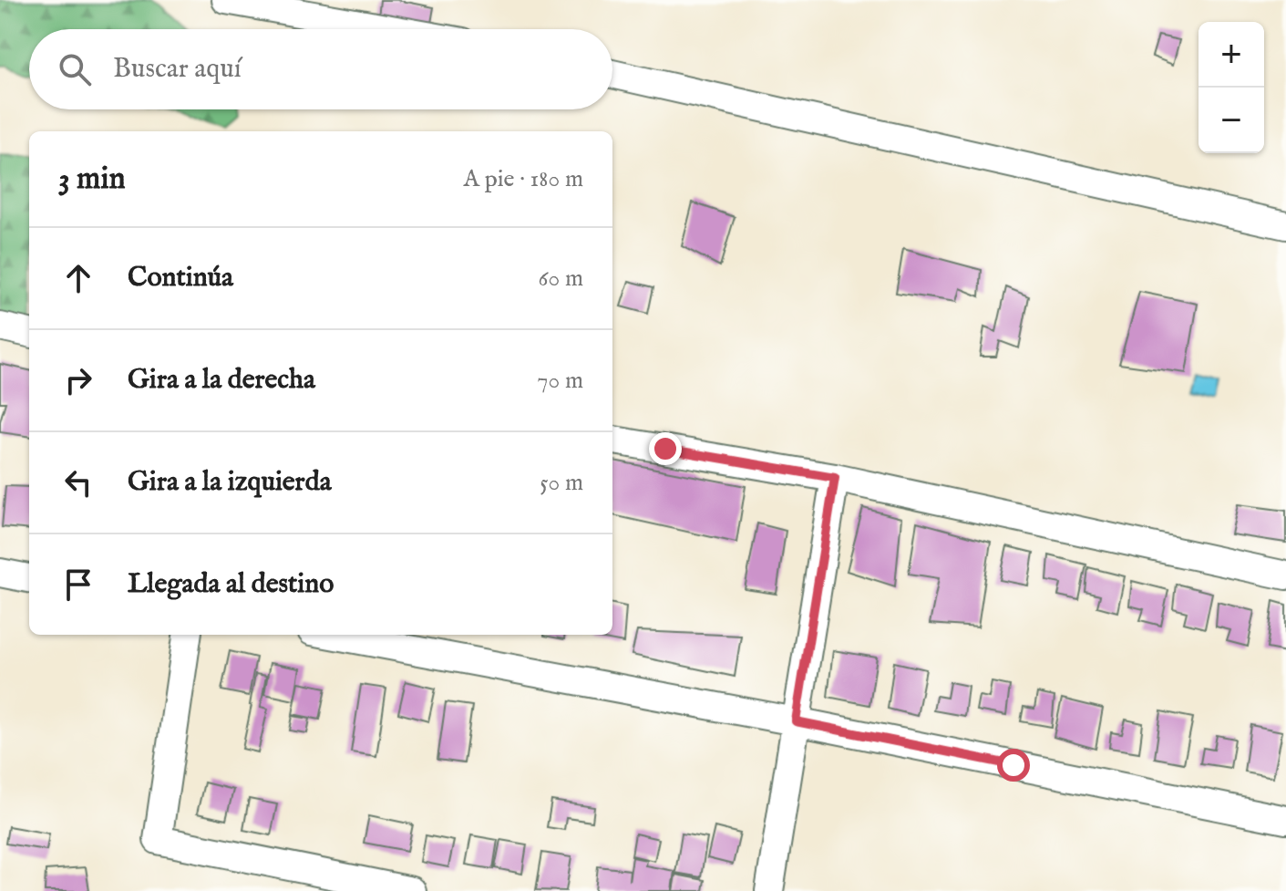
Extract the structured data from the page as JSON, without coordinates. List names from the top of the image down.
{
  "page": {
    "map_buttons": ["+", "−"],
    "search": "Buscar aquí",
    "heading": ["3 min", "A pie · 180 m"],
    "list": [
      ["Continúa", "60 m"],
      ["Gira a la derecha", "70 m"],
      ["Gira a la izquierda", "50 m"],
      "Llegada al destino"
    ]
  }
}
